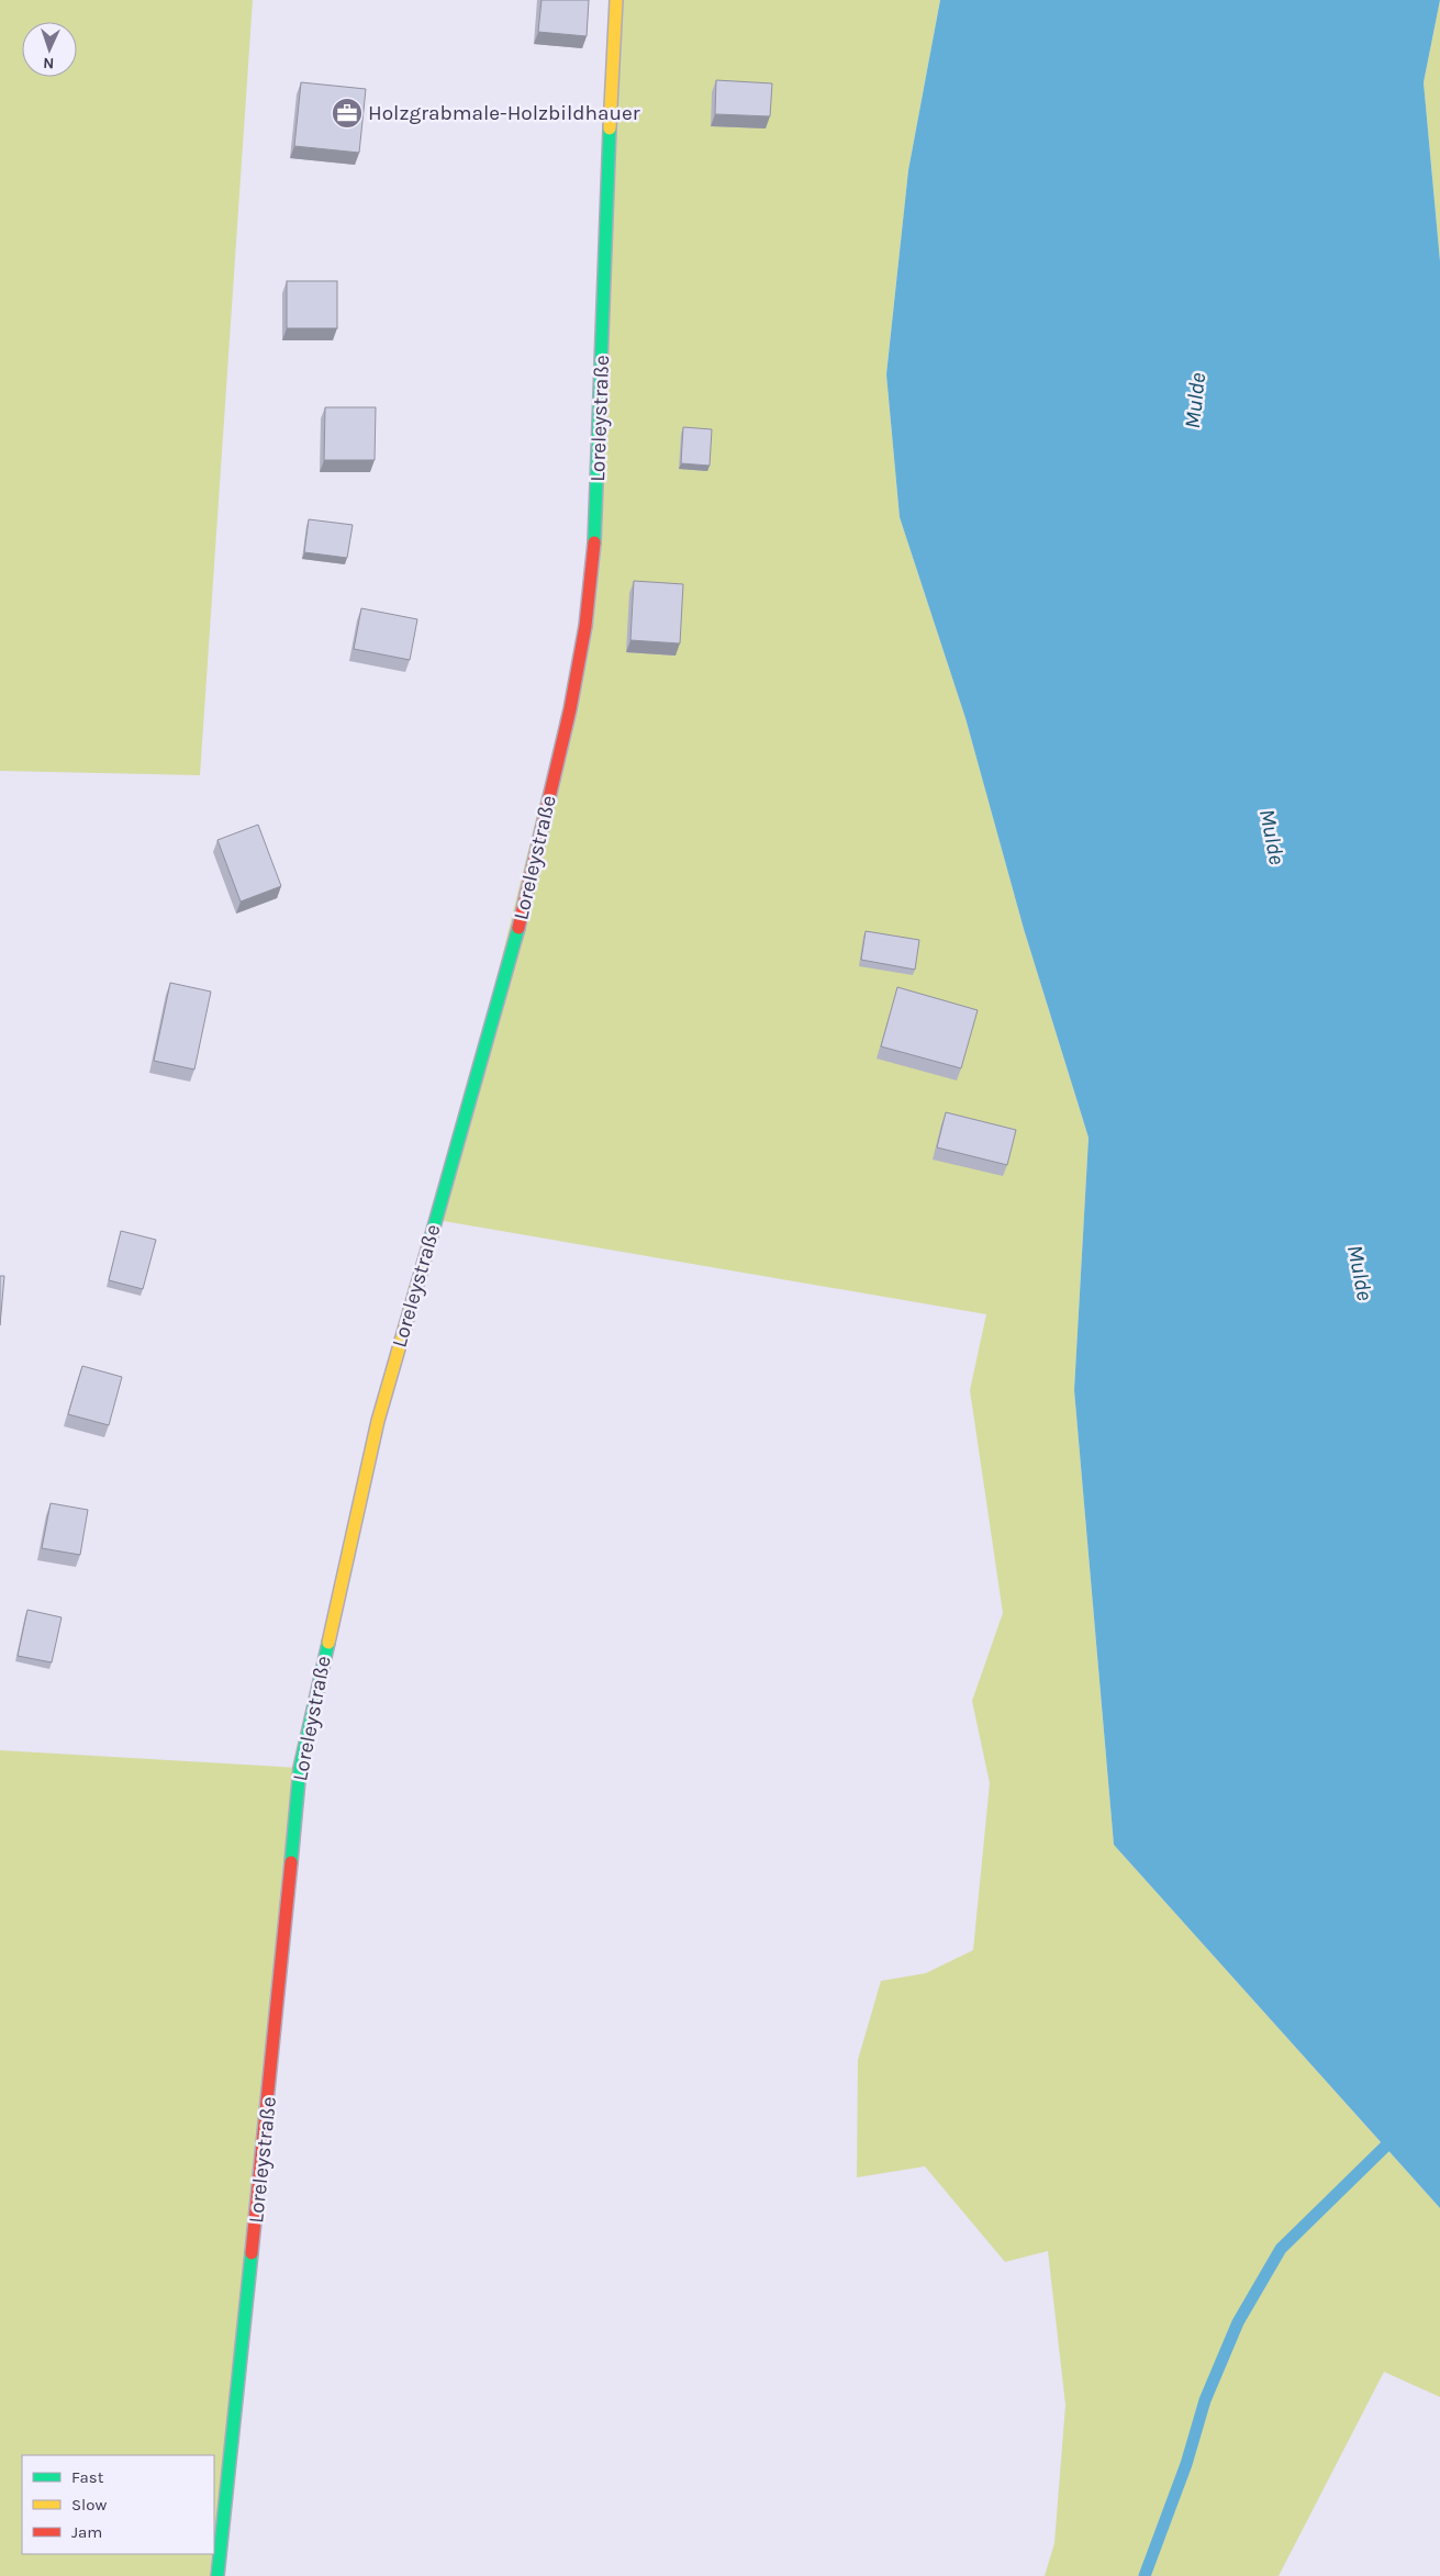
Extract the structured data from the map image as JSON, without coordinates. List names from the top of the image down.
{
  "streets": {
    "street": ["Loreleystraße"]
  },
  "water": ["Mulde"],
  "places": {
    "office": ["Holzgrabmale-Holzbildhauer"]
  },
  "legend": ["Fast", "Slow", "Jam"],
  "north": "bottom"
}
